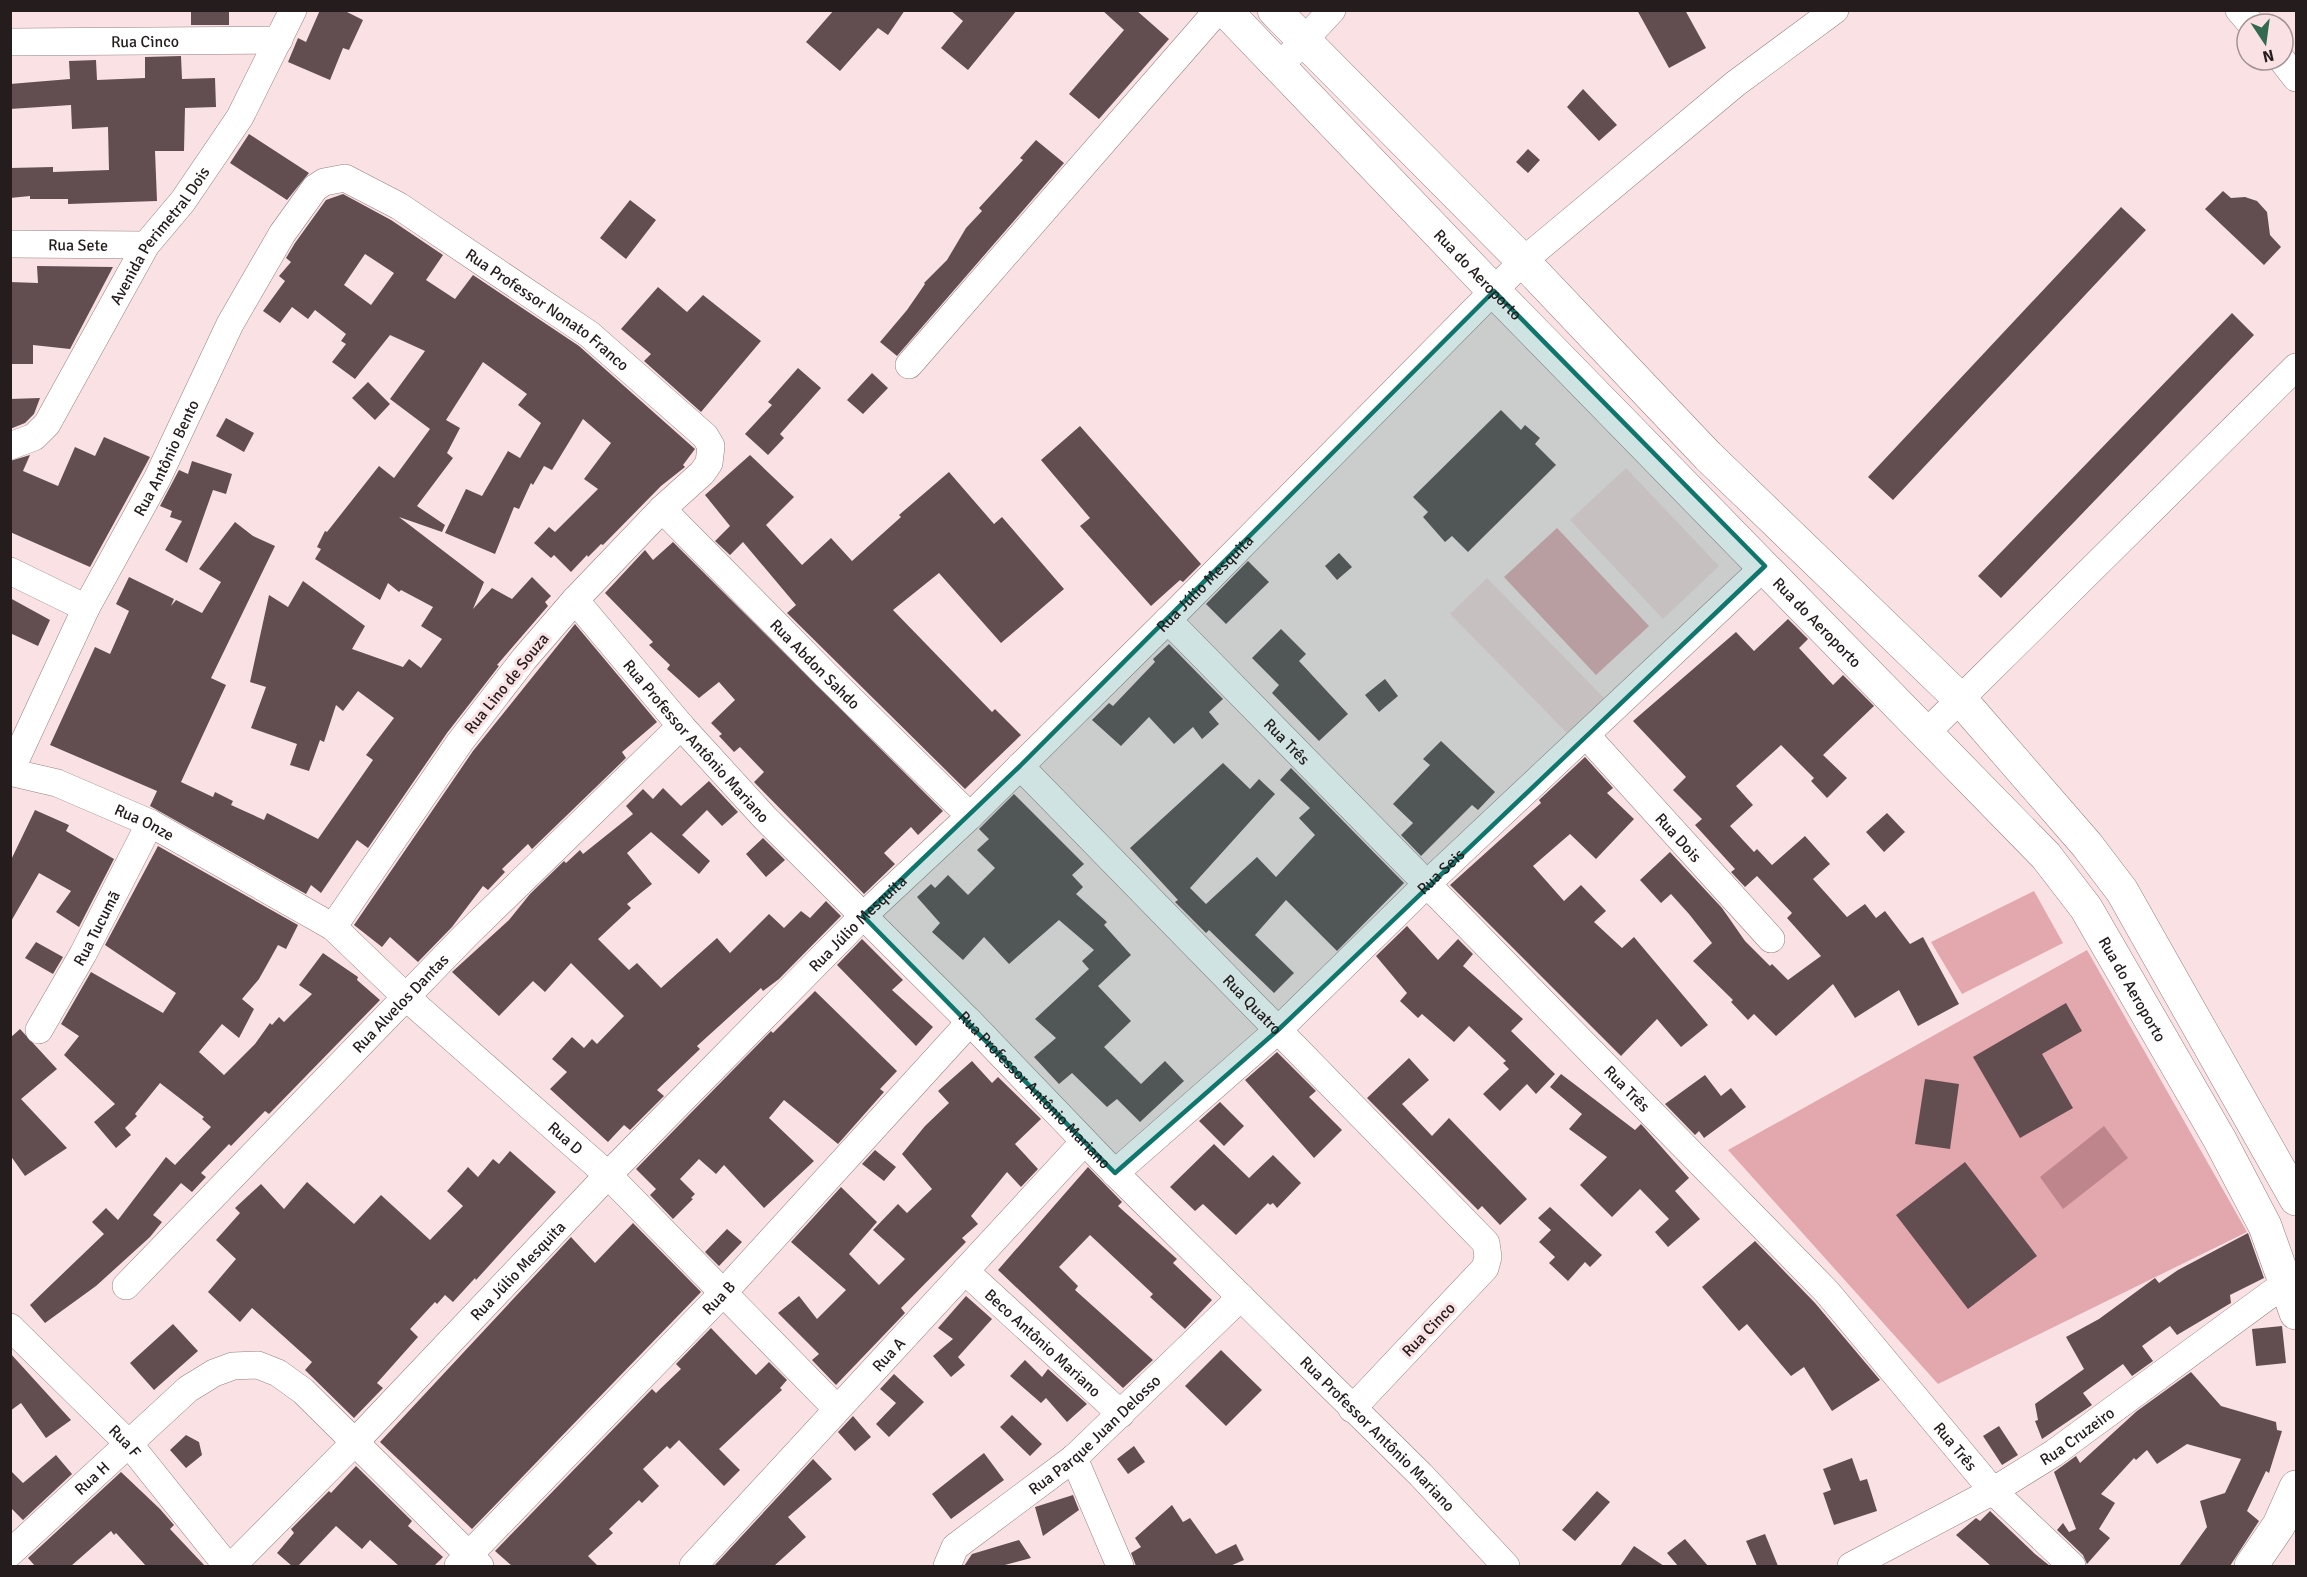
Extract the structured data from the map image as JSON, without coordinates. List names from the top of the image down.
{
  "streets": {
    "main road": ["Rua do Aeroporto"],
    "street": [
      "Rua Cinco",
      "Avenida Perimetral Dois",
      "Rua Sete",
      "Rua Professor Nonato Franco",
      "Rua Antônio Bento",
      "Rua Júlio Mesquita",
      "Rua Abdon Sahdo",
      "Rua Lino de Souza",
      "Rua Professor Antônio Mariano",
      "Rua Três",
      "Rua Onze",
      "Rua Dois",
      "Rua Seis",
      "Rua Tucumã",
      "Rua Alvelos Dantas",
      "Rua Quatro",
      "Rua D",
      "Rua B",
      "Beco Antônio Mariano",
      "Rua A",
      "Rua Parque Juan Delosso",
      "Rua Cruzeiro",
      "Rua F",
      "Rua H"
    ]
  },
  "crossings": [
    ["Rua Cinco", "Avenida Perimetral Dois"],
    ["Rua Cinco", "Rua Professor Antônio Mariano"],
    ["Rua Cinco", "Rua Quatro"],
    ["Avenida Perimetral Dois", "Rua Sete"],
    ["Rua do Aeroporto", "Rua Júlio Mesquita"],
    ["Rua do Aeroporto", "Rua Seis"],
    ["Rua do Aeroporto", "Rua Cruzeiro"],
    ["Rua Professor Nonato Franco", "Rua Antônio Bento"],
    ["Rua Professor Nonato Franco", "Rua Lino de Souza"],
    ["Rua Antônio Bento", "Rua Onze"],
    ["Rua Júlio Mesquita", "Rua Abdon Sahdo"],
    ["Rua Júlio Mesquita", "Rua Professor Antônio Mariano"],
    ["Rua Júlio Mesquita", "Rua Três"],
    ["Rua Júlio Mesquita", "Rua Quatro"],
    ["Rua Júlio Mesquita", "Rua D"],
    ["Rua Júlio Mesquita", "Rua H"],
    ["Rua Abdon Sahdo", "Rua Lino de Souza"],
    ["Rua Lino de Souza", "Rua Professor Antônio Mariano"],
    ["Rua Lino de Souza", "Rua D"],
    ["Rua Professor Antônio Mariano", "Rua Seis"],
    ["Rua Professor Antônio Mariano", "Rua Alvelos Dantas"],
    ["Rua Professor Antônio Mariano", "Rua B"],
    ["Rua Professor Antônio Mariano", "Rua A"],
    ["Rua Professor Antônio Mariano", "Rua Parque Juan Delosso"],
    ["Rua Três", "Rua Seis"],
    ["Rua Três", "Rua Cruzeiro"],
    ["Rua Onze", "Rua Tucumã"],
    ["Rua Onze", "Rua D"],
    ["Rua Dois", "Rua Seis"],
    ["Rua Seis", "Rua Quatro"],
    ["Rua Alvelos Dantas", "Rua D"],
    ["Rua D", "Rua B"],
    ["Rua D", "Rua A"],
    ["Beco Antônio Mariano", "Rua A"],
    ["Beco Antônio Mariano", "Rua Parque Juan Delosso"],
    ["Rua F", "Rua H"]
  ],
  "north": "bottom"
}
